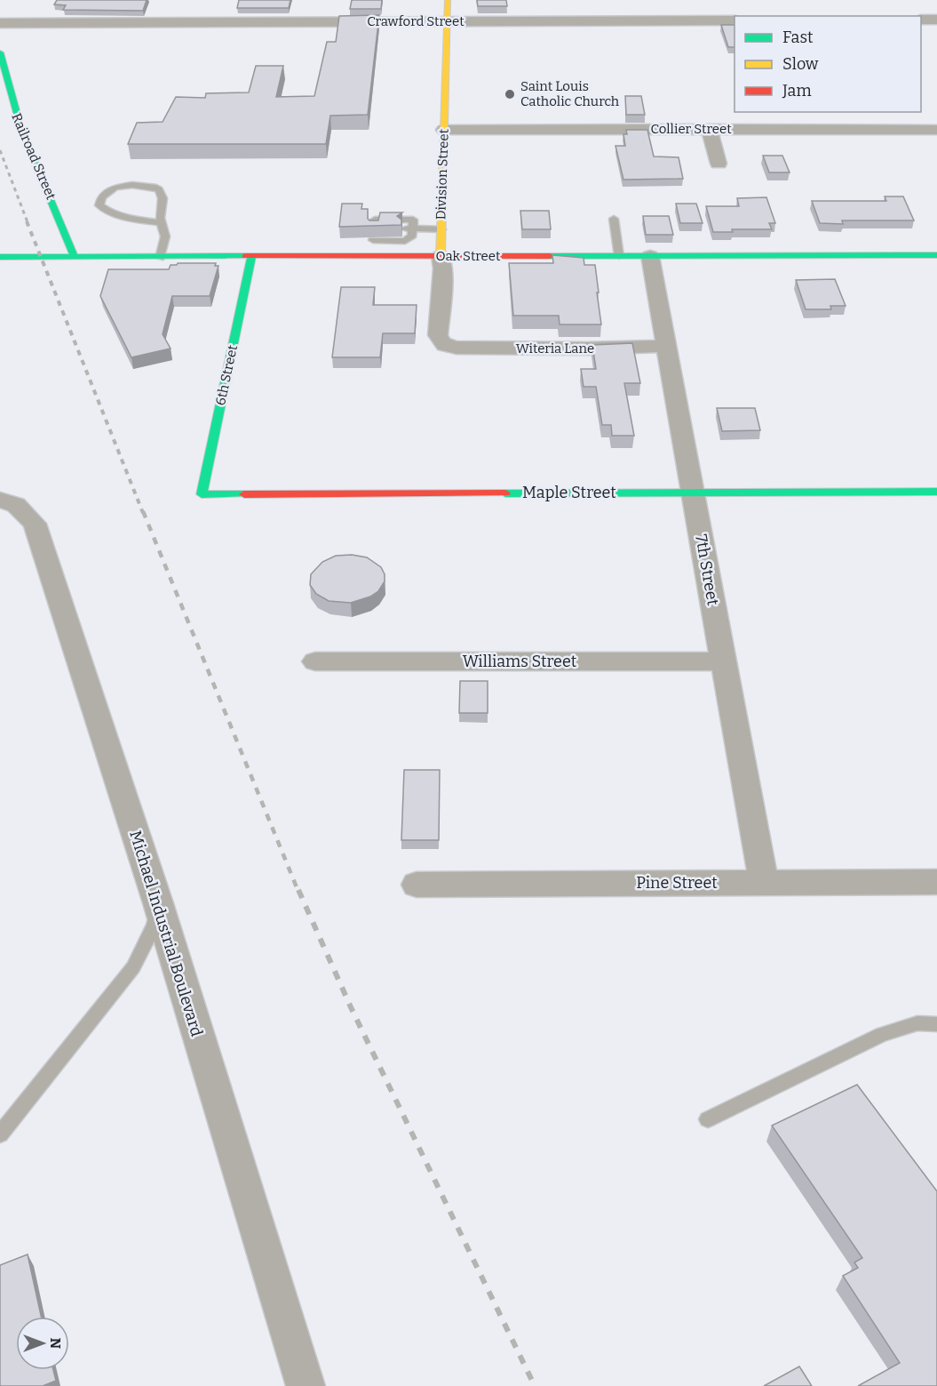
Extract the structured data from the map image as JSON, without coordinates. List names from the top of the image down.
{
  "streets": {
    "main road": [
      "Railroad Street",
      "Division Street",
      "Oak Street",
      "6th Street",
      "Maple Street"
    ],
    "street": [
      "Crawford Street",
      "Collier Street",
      "Witeria Lane",
      "7th Street",
      "Williams Street",
      "Pine Street",
      "Michael Industrial Boulevard"
    ]
  },
  "crossings": [
    ["Crawford Street", "Division Street"],
    ["Collier Street", "Division Street"],
    ["Railroad Street", "Oak Street"],
    ["Division Street", "Oak Street"],
    ["Division Street", "Witeria Lane"],
    ["Oak Street", "6th Street"],
    ["Oak Street", "7th Street"],
    ["Witeria Lane", "7th Street"],
    ["6th Street", "Maple Street"],
    ["Maple Street", "7th Street"],
    ["7th Street", "Williams Street"],
    ["7th Street", "Pine Street"]
  ],
  "places": ["Saint Louis Catholic Church"],
  "legend": ["Fast", "Slow", "Jam"],
  "north": "right"
}
